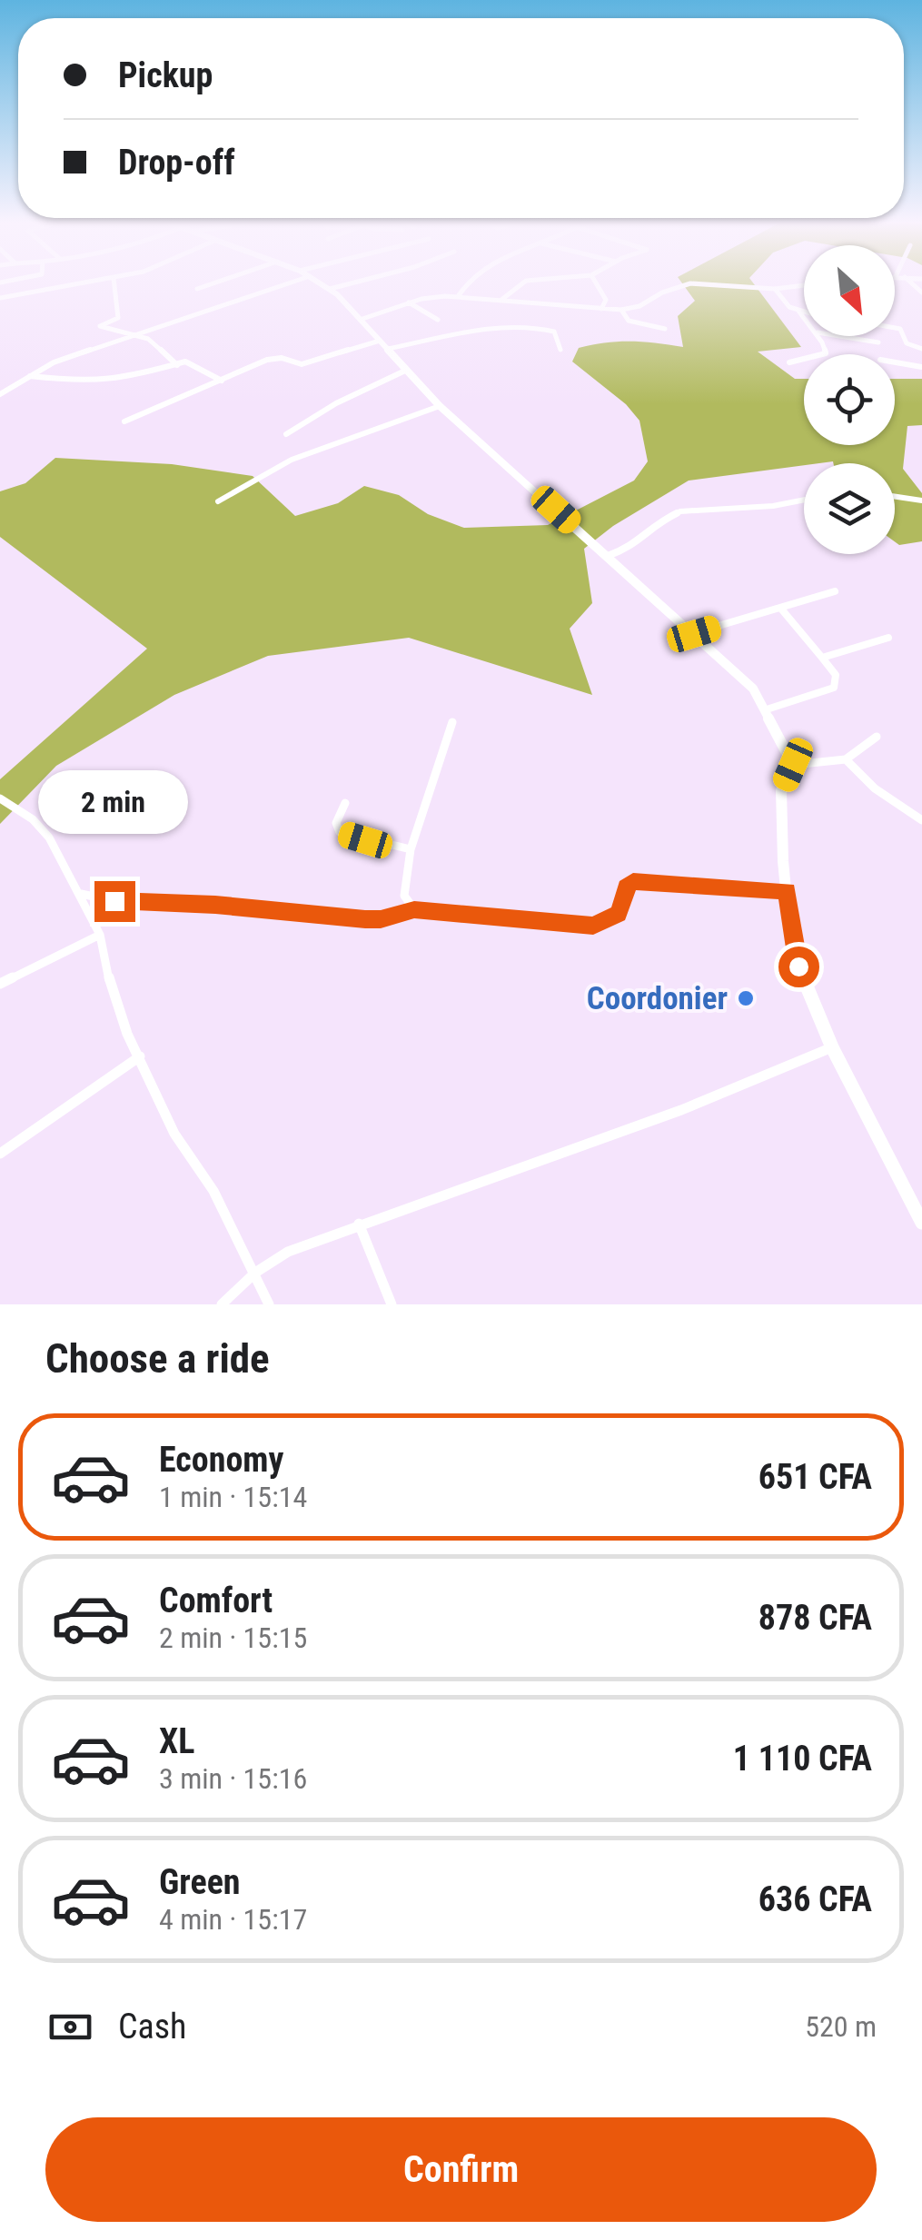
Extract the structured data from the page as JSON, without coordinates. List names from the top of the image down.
{
  "places": ["Coordonier"],
  "north": "bottom right",
  "page": {
    "banner": ["Pickup", "Drop-off"],
    "bubble": "2 min",
    "heading": "Choose a ride",
    "list": [
      {
        "name": "Economy",
        "note": "1 min · 15:14",
        "value": "651 CFA"
      },
      {
        "name": "Comfort",
        "note": "2 min · 15:15",
        "value": "878 CFA"
      },
      {
        "name": "XL",
        "note": "3 min · 15:16",
        "value": "1 110 CFA"
      },
      {
        "name": "Green",
        "note": "4 min · 15:17",
        "value": "636 CFA"
      }
    ],
    "pay": ["Cash", "520 m"],
    "buttons": "Confirm"
  }
}
